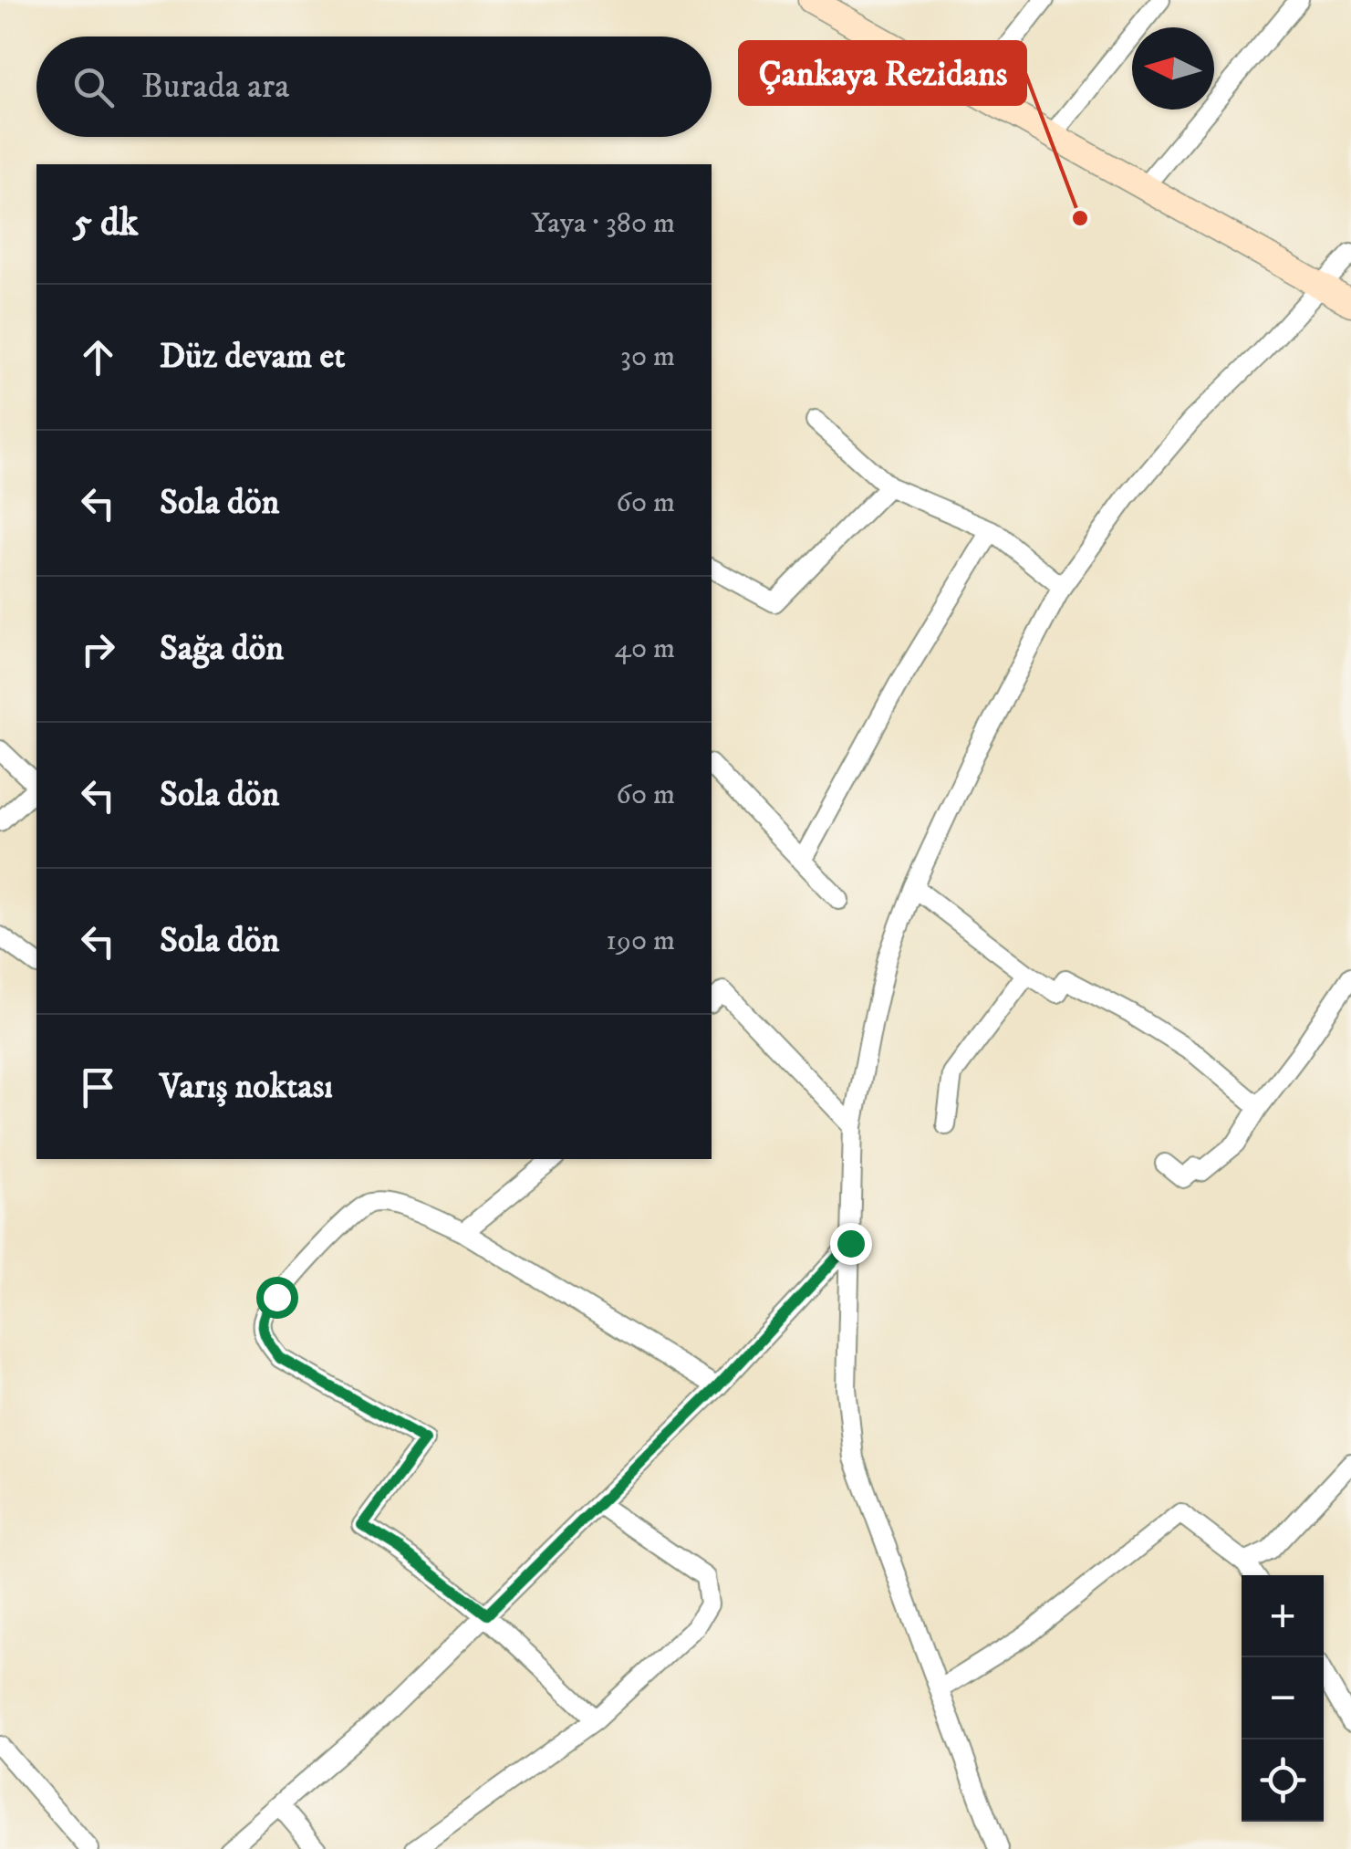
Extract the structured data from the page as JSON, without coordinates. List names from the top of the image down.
{
  "places": ["Çankaya Rezidans"],
  "north": "left",
  "page": {
    "search": "Burada ara",
    "heading": ["5 dk", "Yaya · 380 m"],
    "list": [
      ["Düz devam et", "30 m"],
      ["Sola dön", "60 m"],
      ["Sağa dön", "40 m"],
      ["Sola dön", "60 m"],
      ["Sola dön", "190 m"],
      "Varış noktası"
    ],
    "map_buttons": ["+", "−"]
  }
}
